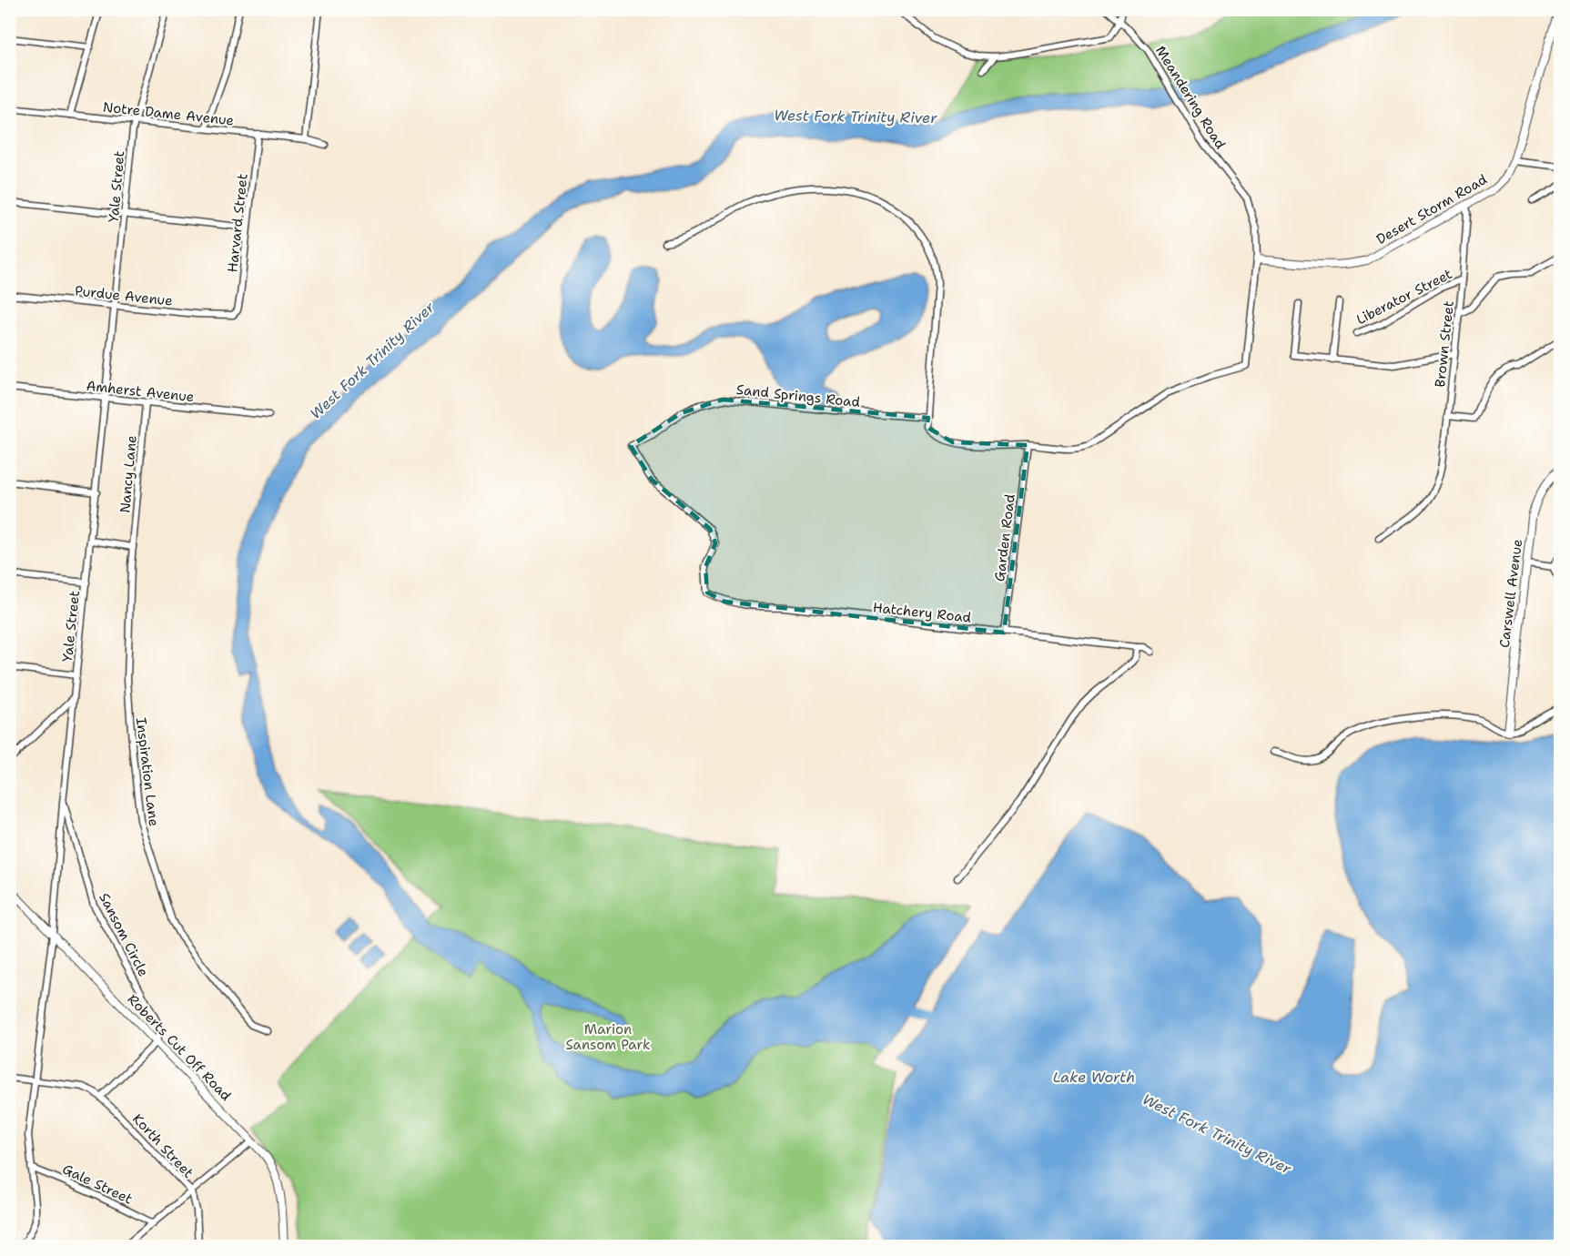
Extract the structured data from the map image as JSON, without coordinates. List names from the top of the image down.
{
  "streets": {
    "street": [
      "Meandering Road",
      "Notre Dame Avenue",
      "Yale Street",
      "Desert Storm Road",
      "Harvard Street",
      "Purdue Avenue",
      "Liberator Street",
      "Brown Street",
      "Amherst Avenue",
      "Sand Springs Road",
      "Nancy Lane",
      "Garden Road",
      "Carswell Avenue",
      "Hatchery Road",
      "Inspiration Lane",
      "Sansom Circle",
      "Roberts Cut Off Road",
      "Korth Street",
      "Gale Street"
    ]
  },
  "crossings": [
    ["Meandering Road", "Desert Storm Road"],
    ["Meandering Road", "Garden Road"],
    ["Notre Dame Avenue", "Yale Street"],
    ["Notre Dame Avenue", "Harvard Street"],
    ["Yale Street", "Purdue Avenue"],
    ["Yale Street", "Amherst Avenue"],
    ["Yale Street", "Sansom Circle"],
    ["Yale Street", "Roberts Cut Off Road"],
    ["Yale Street", "Gale Street"],
    ["Desert Storm Road", "Brown Street"],
    ["Harvard Street", "Purdue Avenue"],
    ["Liberator Street", "Brown Street"],
    ["Amherst Avenue", "Nancy Lane"],
    ["Sand Springs Road", "Hatchery Road"],
    ["Nancy Lane", "Inspiration Lane"],
    ["Garden Road", "Hatchery Road"],
    ["Sansom Circle", "Roberts Cut Off Road"]
  ],
  "water": ["West Fork Trinity River", "Lake Worth"],
  "parks": ["Marion Sansom Park"]
}
